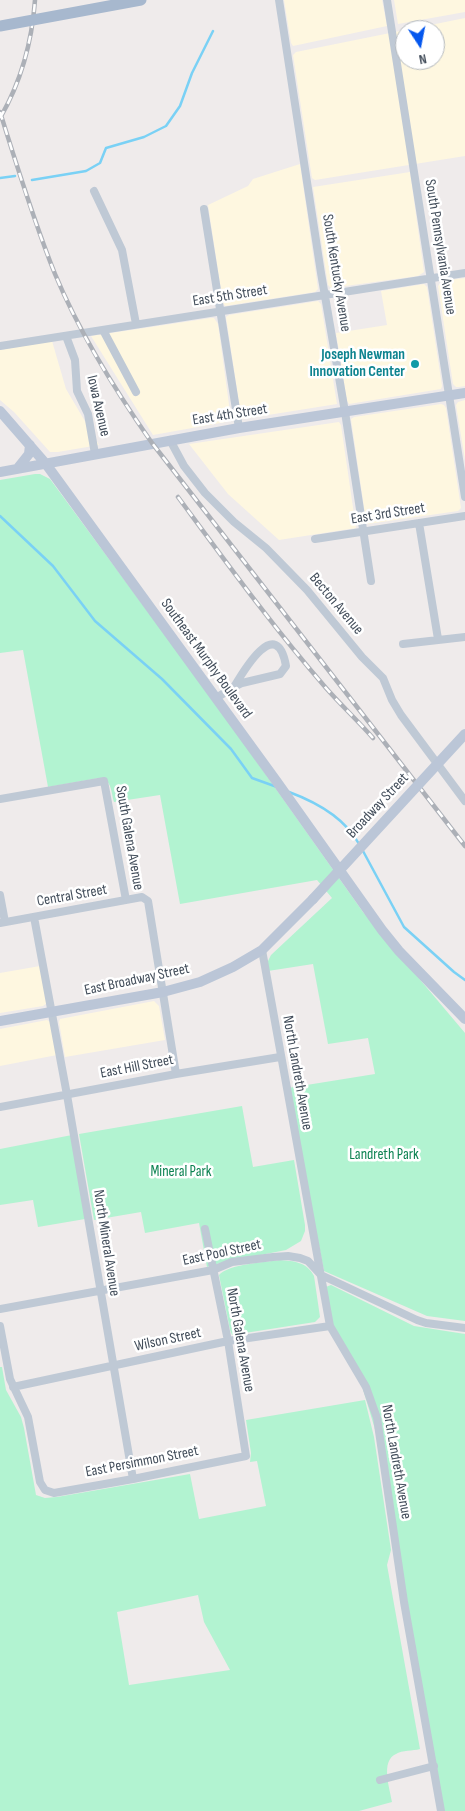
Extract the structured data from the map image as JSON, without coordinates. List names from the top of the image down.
{
  "streets": {
    "street": [
      "South Pennsylvania Avenue",
      "South Kentucky Avenue",
      "East 5th Street",
      "Iowa Avenue",
      "East 4th Street",
      "East 3rd Street",
      "Becton Avenue",
      "Southeast Murphy Boulevard",
      "Broadway Street",
      "South Galena Avenue",
      "Central Street",
      "East Broadway Street",
      "East Hill Street",
      "North Landreth Avenue",
      "North Mineral Avenue",
      "East Pool Street",
      "Wilson Street",
      "North Galena Avenue",
      "East Persimmon Street"
    ]
  },
  "crossings": [
    ["South Pennsylvania Avenue", "East 5th Street"],
    ["South Pennsylvania Avenue", "East 4th Street"],
    ["South Kentucky Avenue", "East 5th Street"],
    ["South Kentucky Avenue", "East 4th Street"],
    ["South Kentucky Avenue", "East 3rd Street"],
    ["East 5th Street", "Iowa Avenue"],
    ["Iowa Avenue", "East 4th Street"],
    ["East 4th Street", "Becton Avenue"],
    ["East 4th Street", "Southeast Murphy Boulevard"],
    ["Broadway Street", "East Broadway Street"],
    ["South Galena Avenue", "Central Street"],
    ["South Galena Avenue", "East Broadway Street"],
    ["Central Street", "North Mineral Avenue"],
    ["East Broadway Street", "North Landreth Avenue"],
    ["East Broadway Street", "North Mineral Avenue"],
    ["East Hill Street", "North Landreth Avenue"],
    ["East Hill Street", "North Mineral Avenue"],
    ["North Landreth Avenue", "East Pool Street"],
    ["North Landreth Avenue", "Wilson Street"],
    ["North Mineral Avenue", "East Pool Street"],
    ["North Mineral Avenue", "Wilson Street"],
    ["North Mineral Avenue", "East Persimmon Street"],
    ["East Pool Street", "North Galena Avenue"],
    ["Wilson Street", "North Galena Avenue"],
    ["Wilson Street", "East Persimmon Street"],
    ["North Galena Avenue", "East Persimmon Street"]
  ],
  "parks": ["Landreth Park", "Mineral Park"],
  "places": ["Joseph Newman Innovation Center"],
  "north": "bottom"
}
